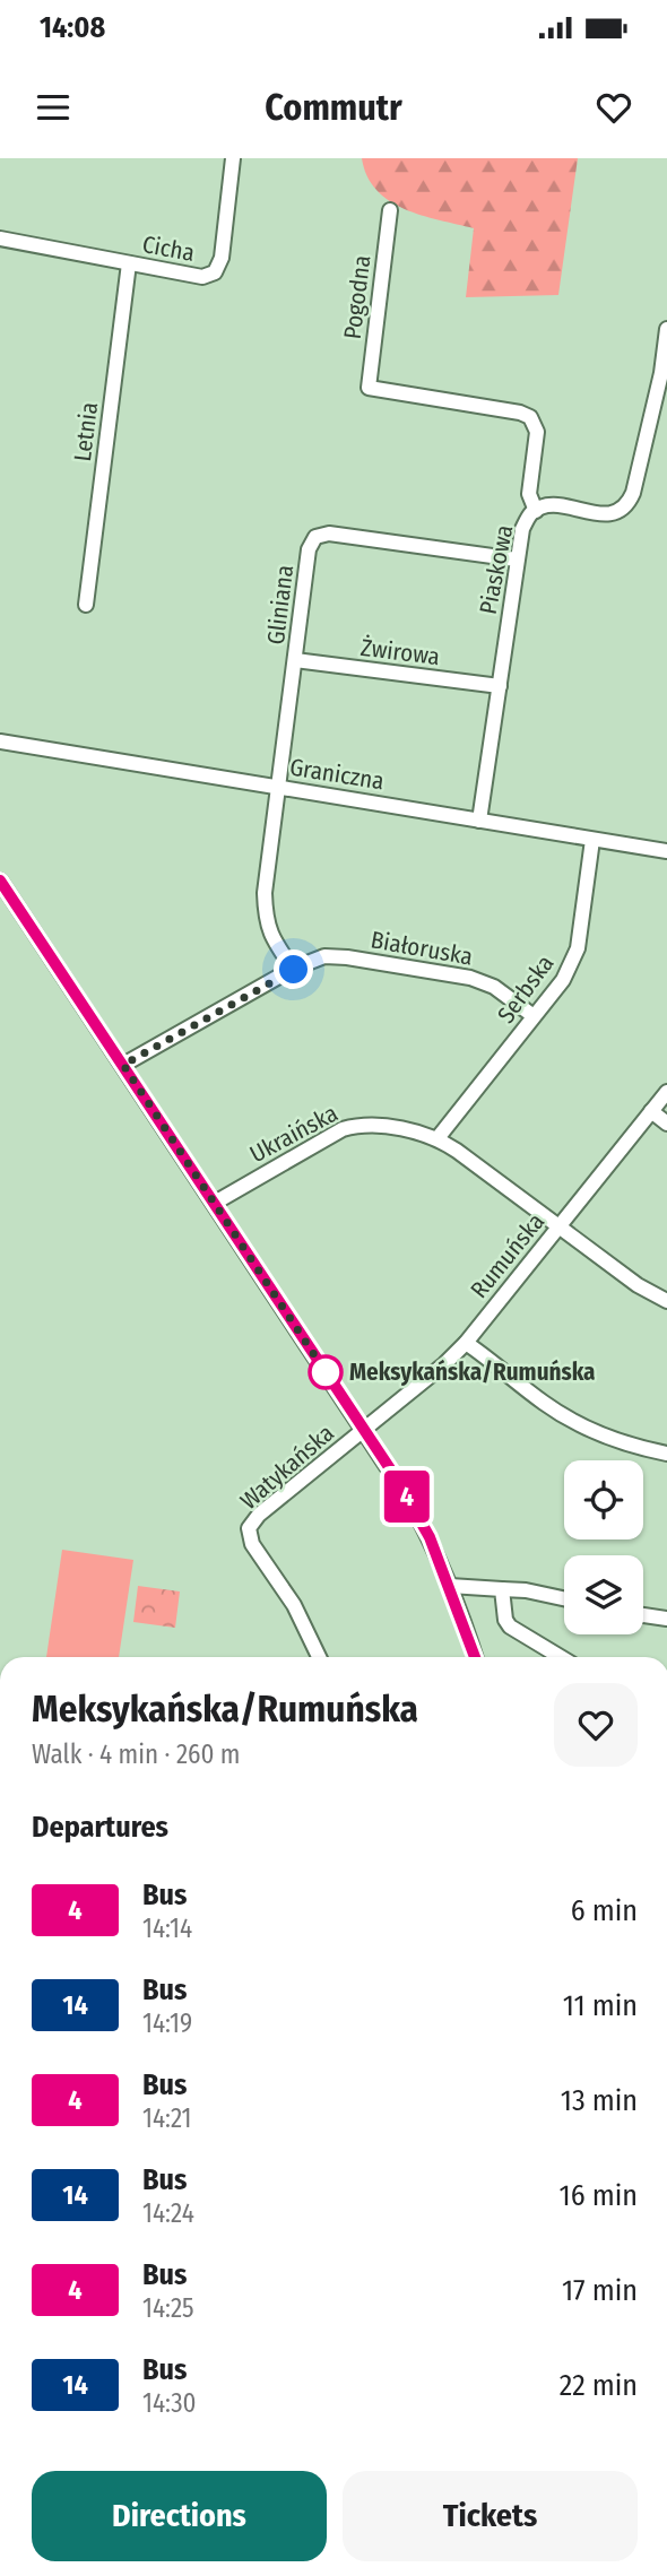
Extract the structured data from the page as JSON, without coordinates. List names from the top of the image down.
{
  "streets": {
    "street": [
      "Cicha",
      "Pogodna",
      "Letnia",
      "Piaskowa",
      "Gliniana",
      "Żwirowa",
      "Graniczna",
      "Białoruska",
      "Serbska",
      "Ukraińska",
      "Rumuńska",
      "Watykańska"
    ]
  },
  "crossings": [
    ["Cicha", "Letnia"],
    ["Pogodna", "Piaskowa"],
    ["Piaskowa", "Gliniana"],
    ["Piaskowa", "Żwirowa"],
    ["Piaskowa", "Graniczna"],
    ["Gliniana", "Żwirowa"],
    ["Gliniana", "Graniczna"],
    ["Graniczna", "Serbska"],
    ["Białoruska", "Serbska"],
    ["Serbska", "Ukraińska"],
    ["Ukraińska", "Rumuńska"],
    ["Rumuńska", "Watykańska"]
  ],
  "places": ["Meksykańska/Rumuńska"],
  "lines": ["bus line 4"],
  "page": {
    "status": "14:08",
    "header": "Commutr",
    "on_map": "4",
    "heading": [
      ["Meksykańska/Rumuńska", "Walk · 4 min · 260 m"],
      "Departures"
    ],
    "list": [
      {
        "mark": "4",
        "name": "Bus",
        "note": "14:14",
        "value": "6 min"
      },
      {
        "mark": "14",
        "name": "Bus",
        "note": "14:19",
        "value": "11 min"
      },
      {
        "mark": "4",
        "name": "Bus",
        "note": "14:21",
        "value": "13 min"
      },
      {
        "mark": "14",
        "name": "Bus",
        "note": "14:24",
        "value": "16 min"
      },
      {
        "mark": "4",
        "name": "Bus",
        "note": "14:25",
        "value": "17 min"
      },
      {
        "mark": "14",
        "name": "Bus",
        "note": "14:30",
        "value": "22 min"
      }
    ],
    "buttons": ["Directions", "Tickets"]
  }
}
